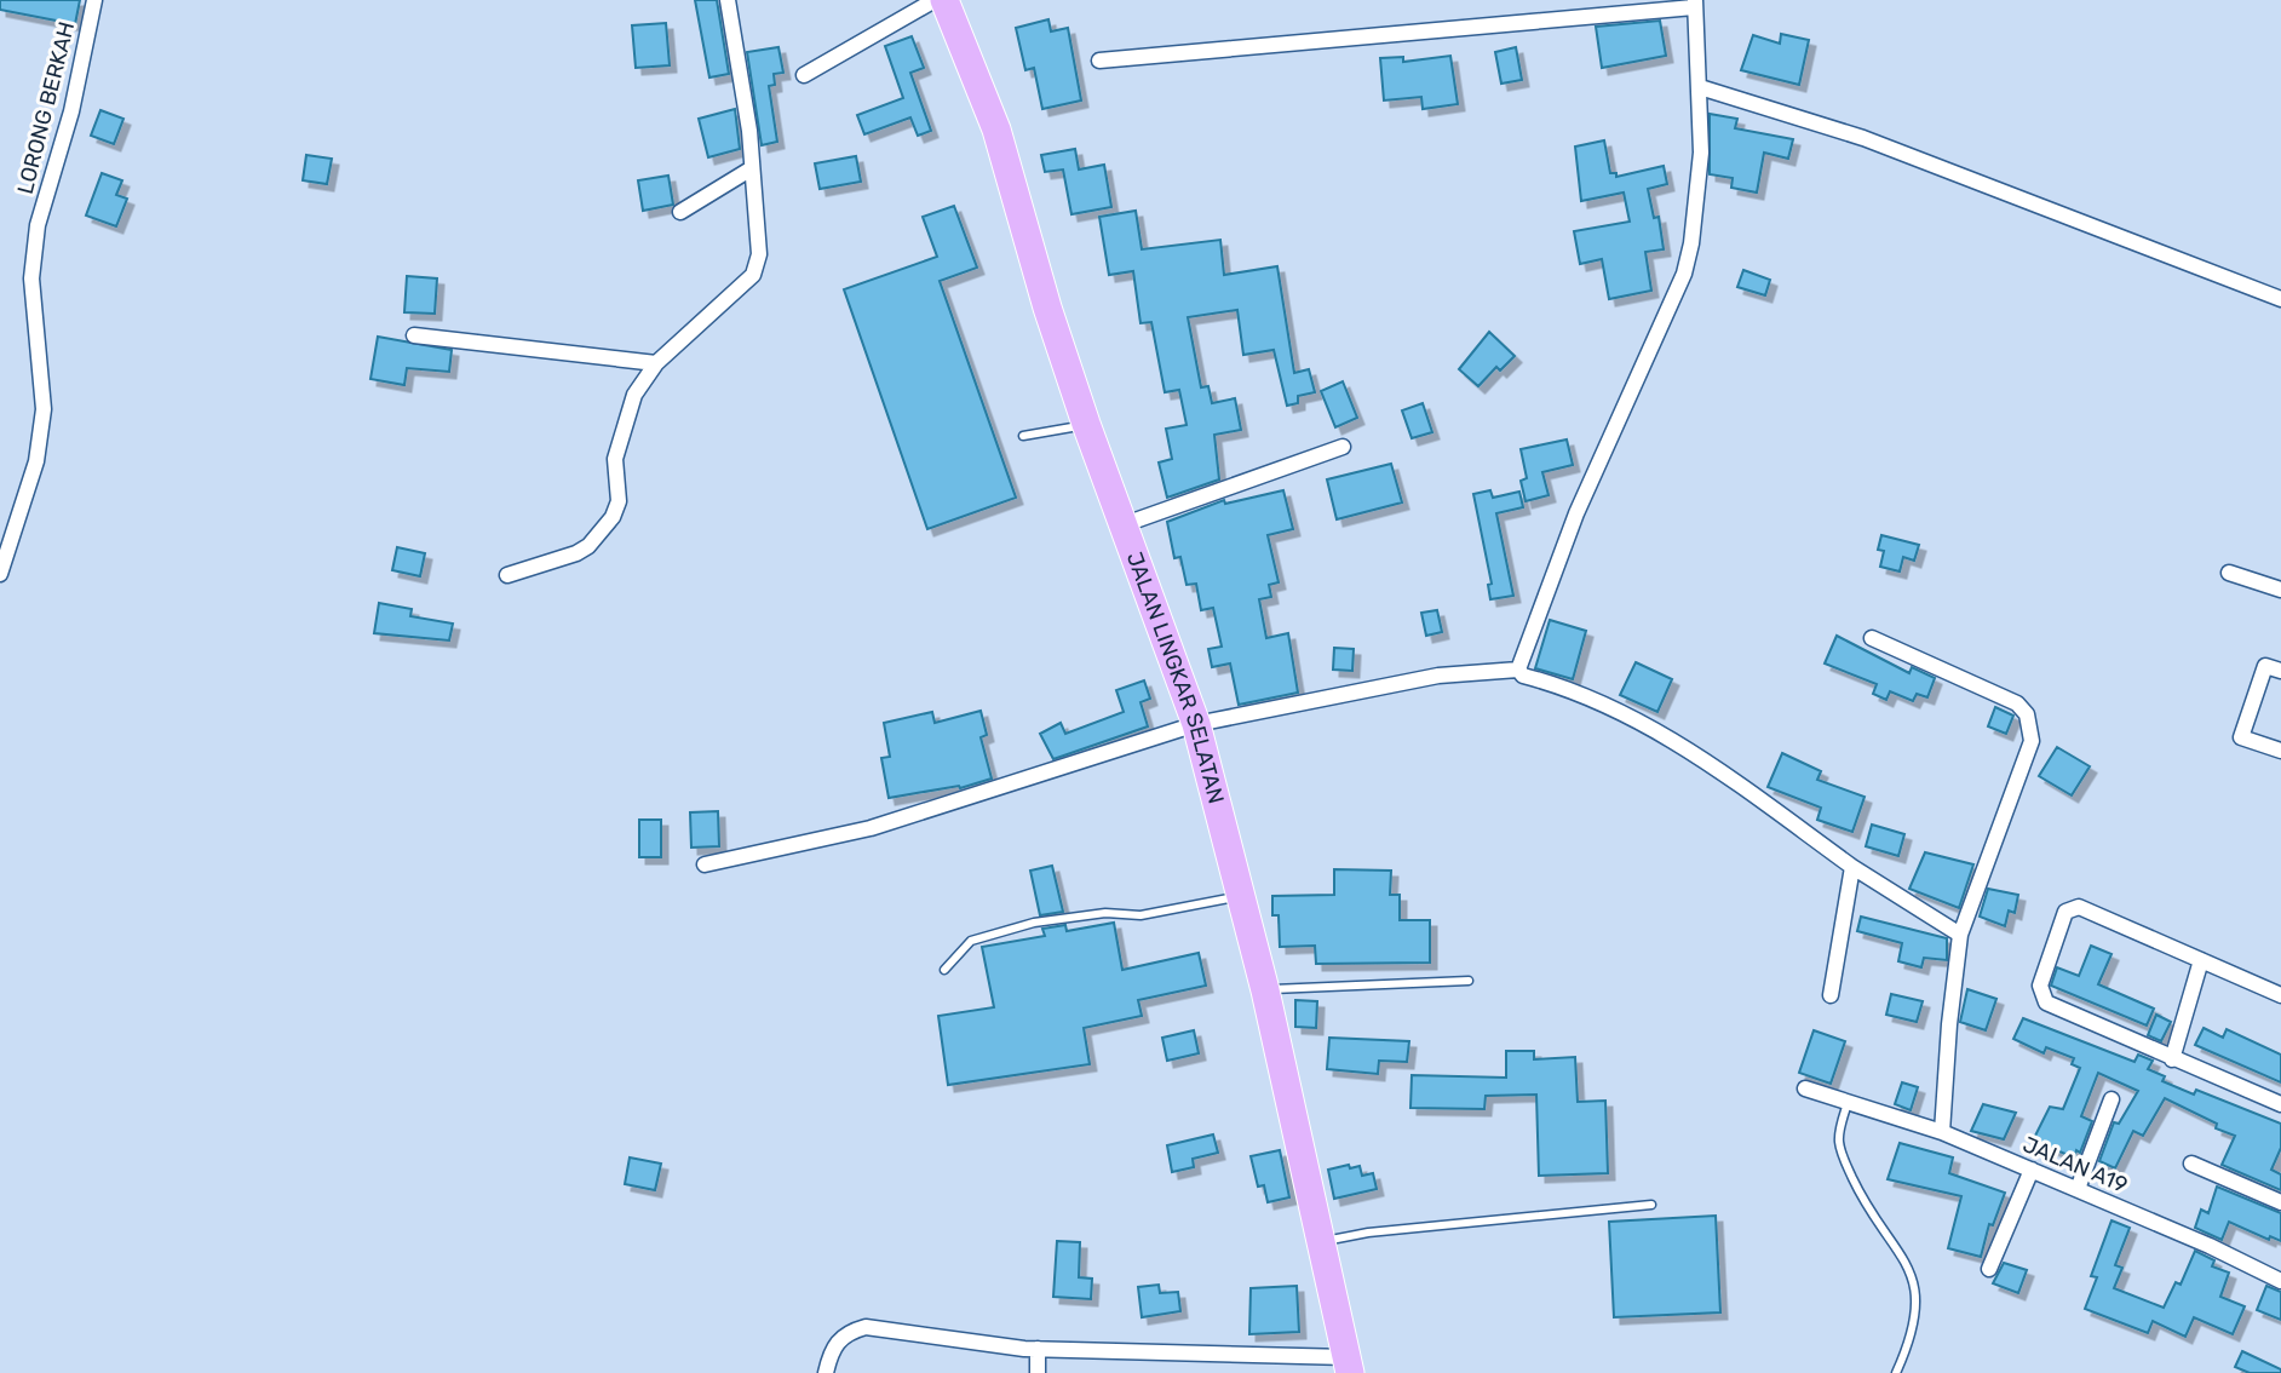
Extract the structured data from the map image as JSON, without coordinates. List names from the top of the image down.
{
  "streets": {
    "highway": ["JALAN LINGKAR SELATAN"],
    "street": ["LORONG BERKAH", "JALAN A19"]
  }
}
